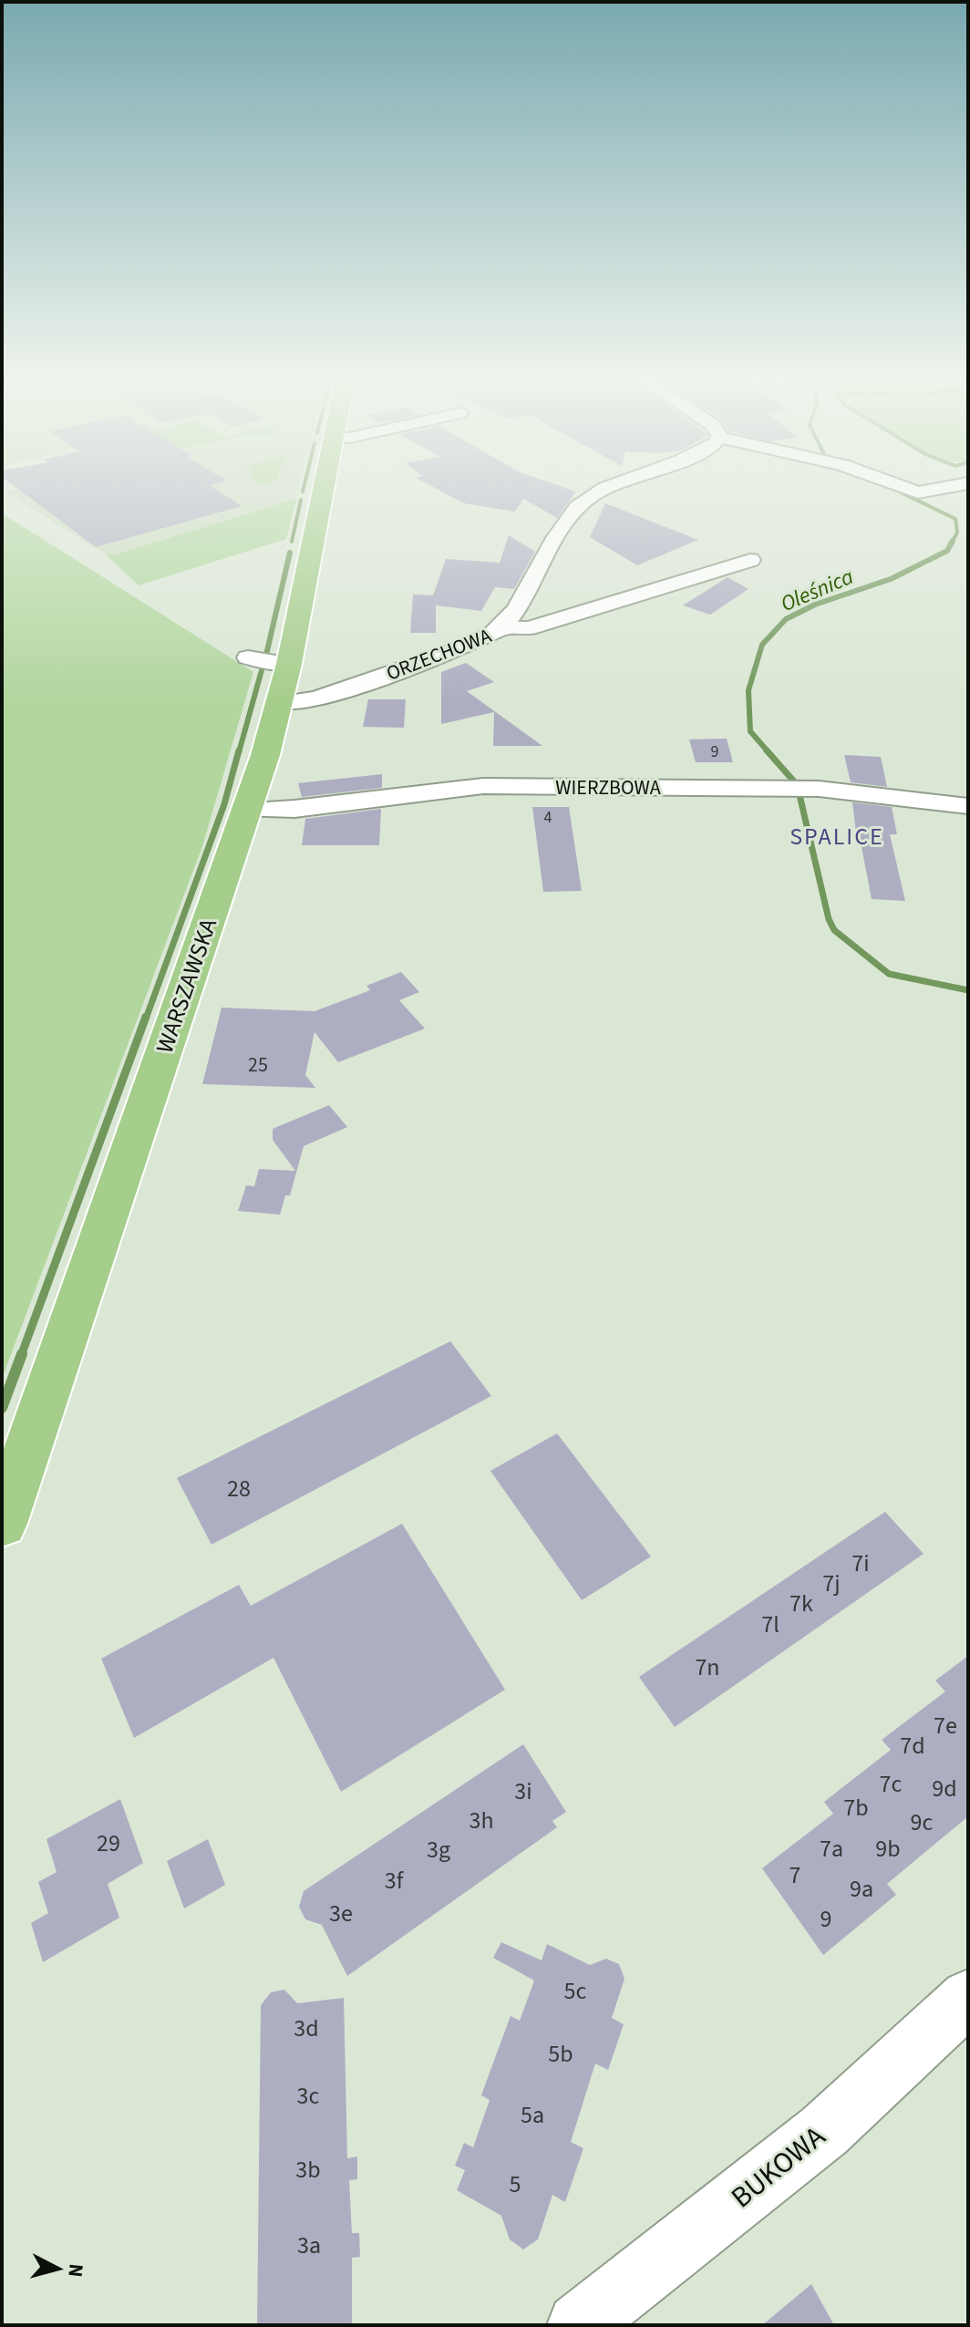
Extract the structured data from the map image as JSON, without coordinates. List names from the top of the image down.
{
  "streets": {
    "main road": ["WARSZAWSKA"],
    "street": ["ORZECHOWA", "WIERZBOWA", "BUKOWA"]
  },
  "crossings": [
    ["ORZECHOWA", "WARSZAWSKA"],
    ["WIERZBOWA", "WARSZAWSKA"]
  ],
  "districts": ["SPALICE"],
  "water": ["Oleśnica"],
  "house_numbers": [
    "9",
    "4",
    "25",
    "28",
    "7i",
    "7j",
    "7k",
    "7l",
    "7n",
    "7e",
    "7d",
    "7c",
    "9d",
    "3i",
    "7b",
    "3h",
    "9c",
    "29",
    "7a",
    "9b",
    "3g",
    "7",
    "3f",
    "9a",
    "3e",
    "9",
    "5c",
    "3d",
    "5b",
    "3c",
    "5a",
    "3b",
    "5",
    "3a"
  ],
  "north": "right"
}
